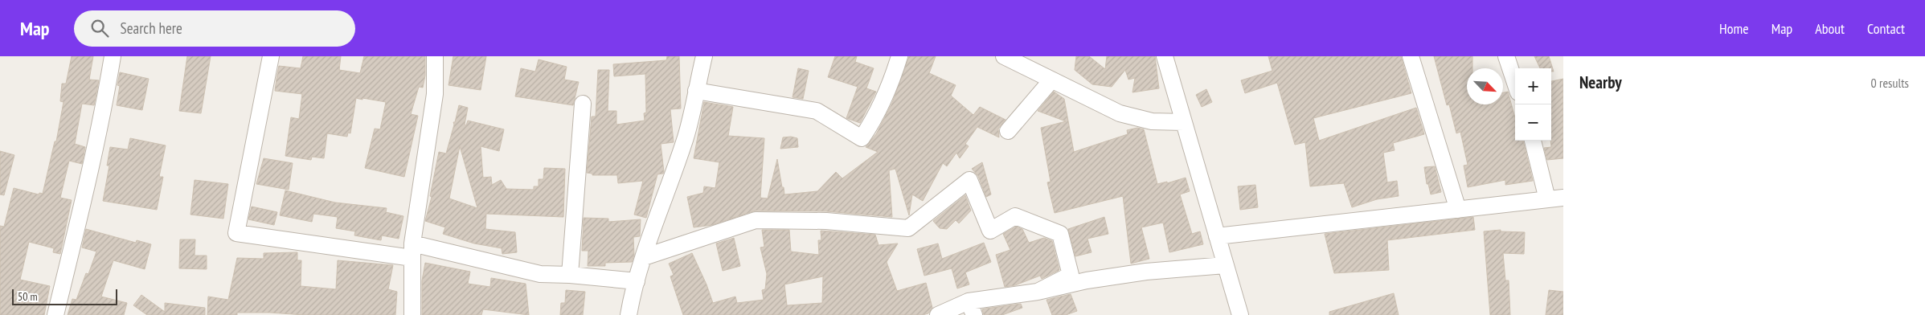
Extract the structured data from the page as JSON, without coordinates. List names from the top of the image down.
{
  "scale_bar": "50 m",
  "north": "bottom right",
  "page": {
    "header": "Map",
    "search": "Search here",
    "nav": [
      "Home",
      "Map",
      "About",
      "Contact"
    ],
    "heading": ["Nearby", "0 results"],
    "map_buttons": ["+", "−"],
    "scale": "50 m"
  }
}
